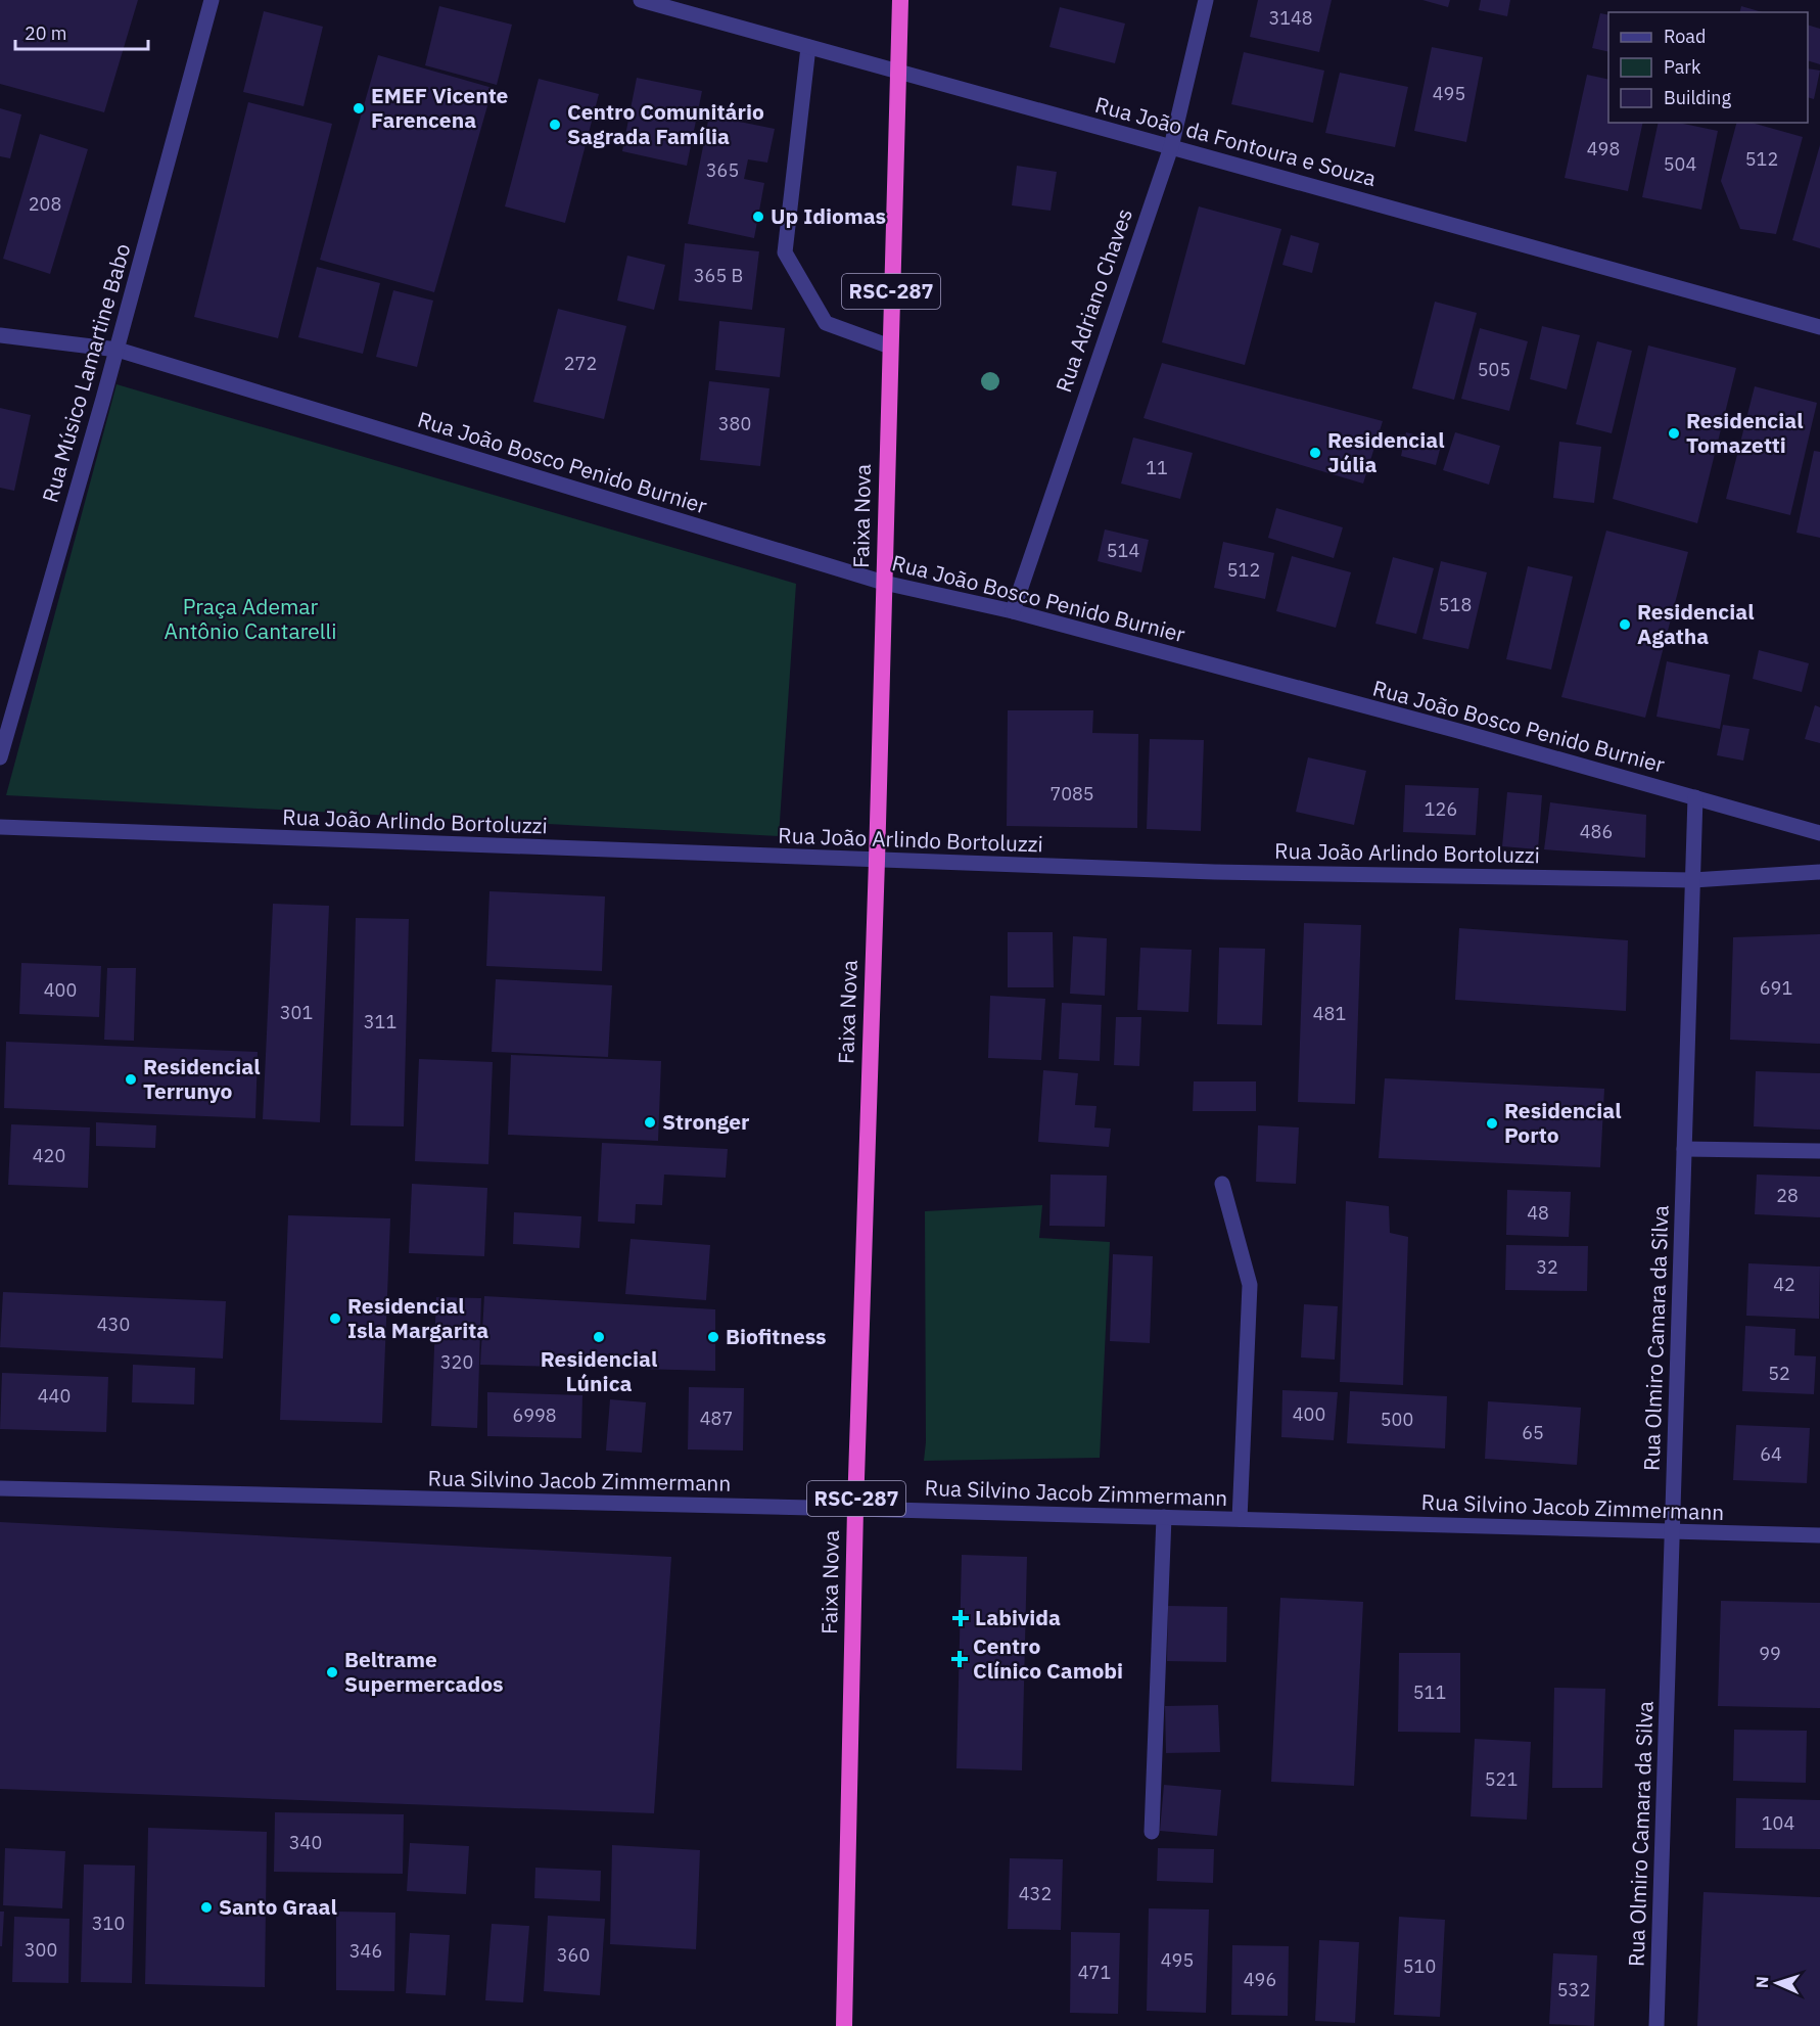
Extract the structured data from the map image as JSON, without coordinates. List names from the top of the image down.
{
  "streets": {
    "highway": ["RSC-287", "Faixa Nova"],
    "street": [
      "Rua João da Fontoura e Souza",
      "Rua Adriano Chaves",
      "Rua Músico Lamartine Babo",
      "Rua João Bosco Penido Burnier",
      "Rua João Arlindo Bortoluzzi",
      "Rua Olmiro Camara da Silva",
      "Rua Silvino Jacob Zimmermann"
    ]
  },
  "crossings": [
    ["Rua João da Fontoura e Souza", "Rua Adriano Chaves"],
    ["Rua João da Fontoura e Souza", "Faixa Nova"],
    ["Rua Adriano Chaves", "Rua João Bosco Penido Burnier"],
    ["Rua Músico Lamartine Babo", "Rua João Bosco Penido Burnier"],
    ["Rua João Bosco Penido Burnier", "Faixa Nova"],
    ["Rua João Bosco Penido Burnier", "Rua Olmiro Camara da Silva"],
    ["Faixa Nova", "Rua João Arlindo Bortoluzzi"],
    ["Faixa Nova", "Rua Silvino Jacob Zimmermann"],
    ["Rua João Arlindo Bortoluzzi", "Rua Olmiro Camara da Silva"],
    ["Rua Olmiro Camara da Silva", "Rua Silvino Jacob Zimmermann"]
  ],
  "parks": ["Praça Ademar Antônio Cantarelli"],
  "places": {
    "other": [
      "EMEF Vicente Farencena",
      "Centro Comunitário Sagrada Família",
      "Up Idiomas",
      "Residencial Tomazetti",
      "Residencial Júlia",
      "Residencial Agatha",
      "Residencial Terrunyo",
      "Stronger",
      "Residencial Porto",
      "Residencial Isla Margarita",
      "Residencial Lúnica",
      "Biofitness",
      "Beltrame Supermercados",
      "Santo Graal"
    ],
    "health": ["Labivida", "Centro Clínico Camobi"]
  },
  "house_numbers": [
    "3148",
    "495",
    "498",
    "512",
    "504",
    "365",
    "208",
    "365 B",
    "272",
    "505",
    "380",
    "11",
    "514",
    "512",
    "518",
    "7085",
    "126",
    "486",
    "691",
    "400",
    "301",
    "481",
    "311",
    "420",
    "28",
    "48",
    "32",
    "42",
    "430",
    "320",
    "52",
    "440",
    "400",
    "6998",
    "487",
    "500",
    "65",
    "64",
    "99",
    "511",
    "521",
    "104",
    "340",
    "432",
    "310",
    "300",
    "346",
    "360",
    "495",
    "510",
    "471",
    "496",
    "532"
  ],
  "legend": ["Road", "Park", "Building"],
  "scale_bar": "20 m",
  "north": "left"
}
